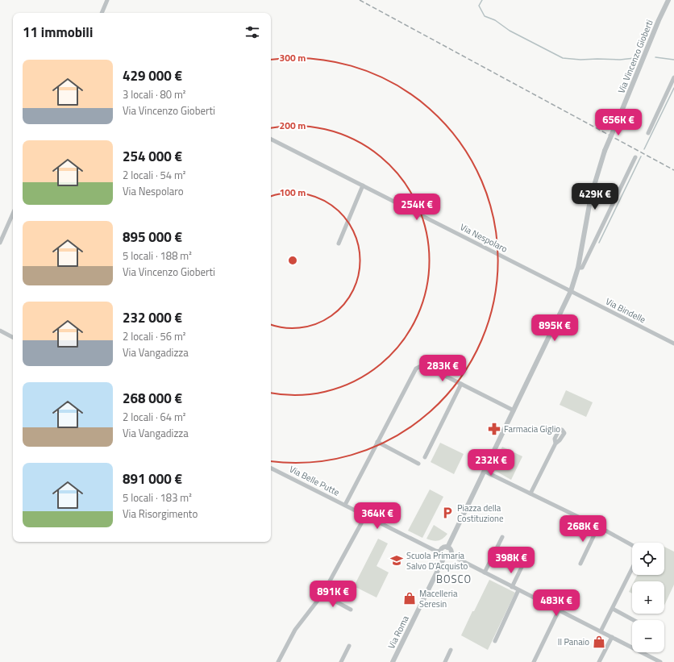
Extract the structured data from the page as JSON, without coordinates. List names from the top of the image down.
{
  "streets": {
    "street": [
      "Via Vincenzo Gioberti",
      "Via Nespolaro",
      "Via Bindelle",
      "Via Belle Putte",
      "Via Roma"
    ]
  },
  "crossings": [
    ["Via Vincenzo Gioberti", "Via Nespolaro"],
    ["Via Vincenzo Gioberti", "Via Bindelle"],
    ["Via Vincenzo Gioberti", "Via Belle Putte"],
    ["Via Vincenzo Gioberti", "Via Roma"],
    ["Via Nespolaro", "Via Bindelle"],
    ["Via Belle Putte", "Via Roma"]
  ],
  "districts": ["BOSCO"],
  "places": {
    "pharmacy": ["Farmacia Giglio"],
    "parking": ["Piazza della Costituzione"],
    "school or university": ["Scuola Primaria Salvo D’Acquisto"],
    "shop": ["Macelleria Seresin", "Il Panaio"]
  },
  "page": {
    "heading": "11 immobili",
    "list": [
      {
        "name": "429 000 €",
        "note": "3 locali · 80 m² · Via Vincenzo Gioberti"
      },
      {
        "name": "254 000 €",
        "note": "2 locali · 54 m² · Via Nespolaro"
      },
      {
        "name": "895 000 €",
        "note": "5 locali · 188 m² · Via Vincenzo Gioberti"
      },
      {
        "name": "232 000 €",
        "note": "2 locali · 56 m² · Via Vangadizza"
      },
      {
        "name": "268 000 €",
        "note": "2 locali · 64 m² · Via Vangadizza"
      },
      {
        "name": "891 000 €",
        "note": "5 locali · 183 m² · Via Risorgimento"
      }
    ],
    "price": [
      "656K €",
      "429K €",
      "254K €",
      "895K €",
      "283K €",
      "232K €",
      "364K €",
      "268K €",
      "398K €",
      "891K €",
      "483K €"
    ],
    "map_buttons": ["+", "−"]
  },
  "rings": ["300 m", "200 m", "100 m"]
}
